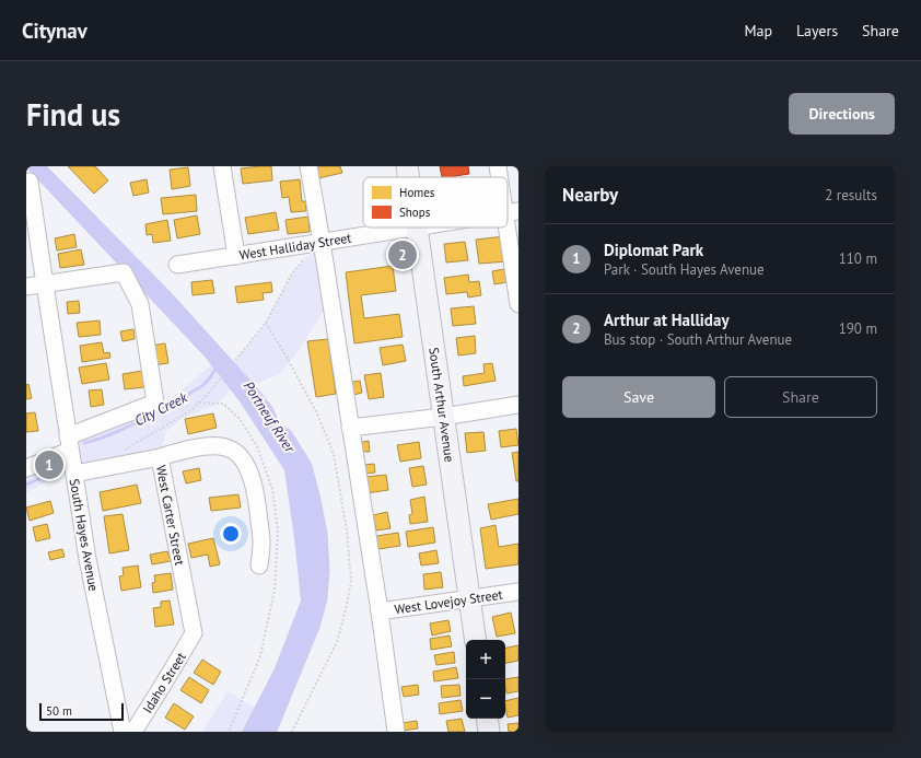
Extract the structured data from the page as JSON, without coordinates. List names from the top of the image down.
{
  "streets": {
    "main road": ["South Arthur Avenue"],
    "street": [
      "West Halliday Street",
      "West Carter Street",
      "South Hayes Avenue",
      "West Lovejoy Street",
      "Idaho Street"
    ]
  },
  "crossings": [
    ["West Halliday Street", "South Arthur Avenue"],
    ["South Arthur Avenue", "West Lovejoy Street"],
    ["West Carter Street", "South Hayes Avenue"],
    ["West Carter Street", "Idaho Street"]
  ],
  "water": ["City Creek", "Portneuf River"],
  "legend": ["Homes", "Shops"],
  "scale_bar": "50 m",
  "page": {
    "header": "Citynav",
    "nav": ["Map", "Layers", "Share"],
    "buttons": [
      "Directions",
      ["Save", "Share"]
    ],
    "title": "Find us",
    "heading": ["Nearby", "2 results"],
    "list": [
      {
        "mark": "1",
        "name": "Diplomat Park",
        "note": "Park · South Hayes Avenue",
        "value": "110 m"
      },
      {
        "mark": "2",
        "name": "Arthur at Halliday",
        "note": "Bus stop · South Arthur Avenue",
        "value": "190 m"
      }
    ],
    "pins": ["2", "1"],
    "map_buttons": ["+", "−"],
    "scale": "50 m"
  }
}
